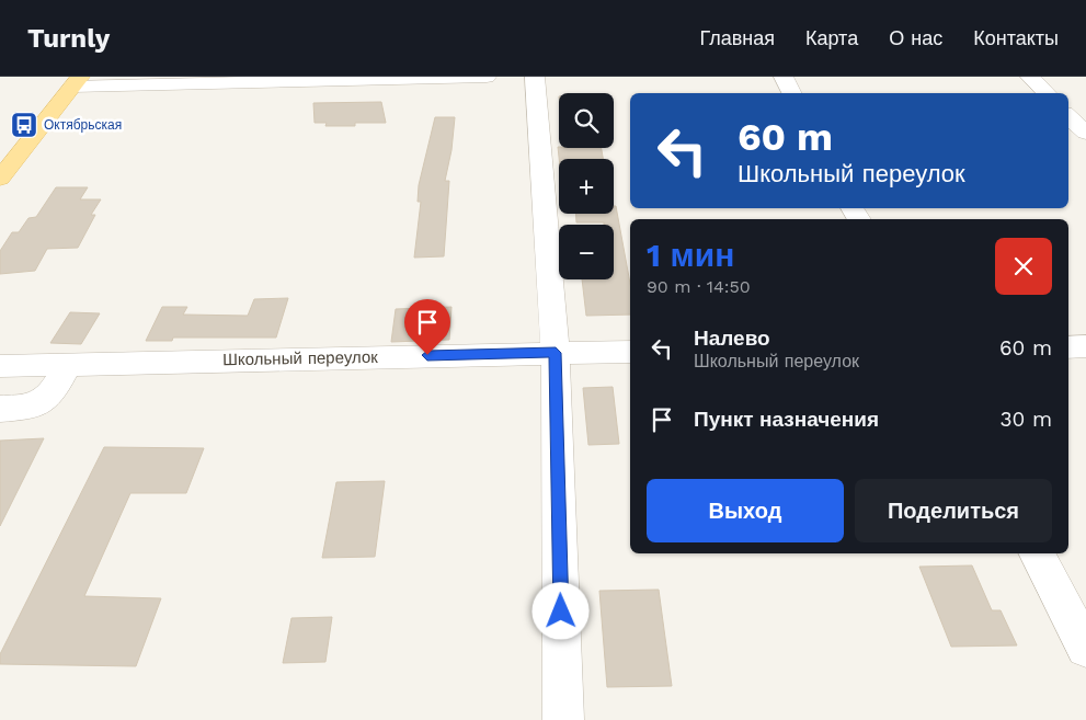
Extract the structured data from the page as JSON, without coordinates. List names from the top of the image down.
{
  "streets": {
    "street": ["Школьный переулок"]
  },
  "places": {
    "bus stop": ["Октябрьская"]
  },
  "page": {
    "header": "Turnly",
    "nav": [
      "Главная",
      "Карта",
      "О нас",
      "Контакты"
    ],
    "map_buttons": ["+", "−"],
    "turn": ["60 m", "Школьный переулок"],
    "heading": ["1 мин", "90 m · 14:50"],
    "list": [
      {
        "name": "Налево",
        "note": "Школьный переулок",
        "value": "60 m"
      },
      {
        "name": "Пункт назначения",
        "value": "30 m"
      }
    ],
    "buttons": ["Выход", "Поделиться"]
  }
}
